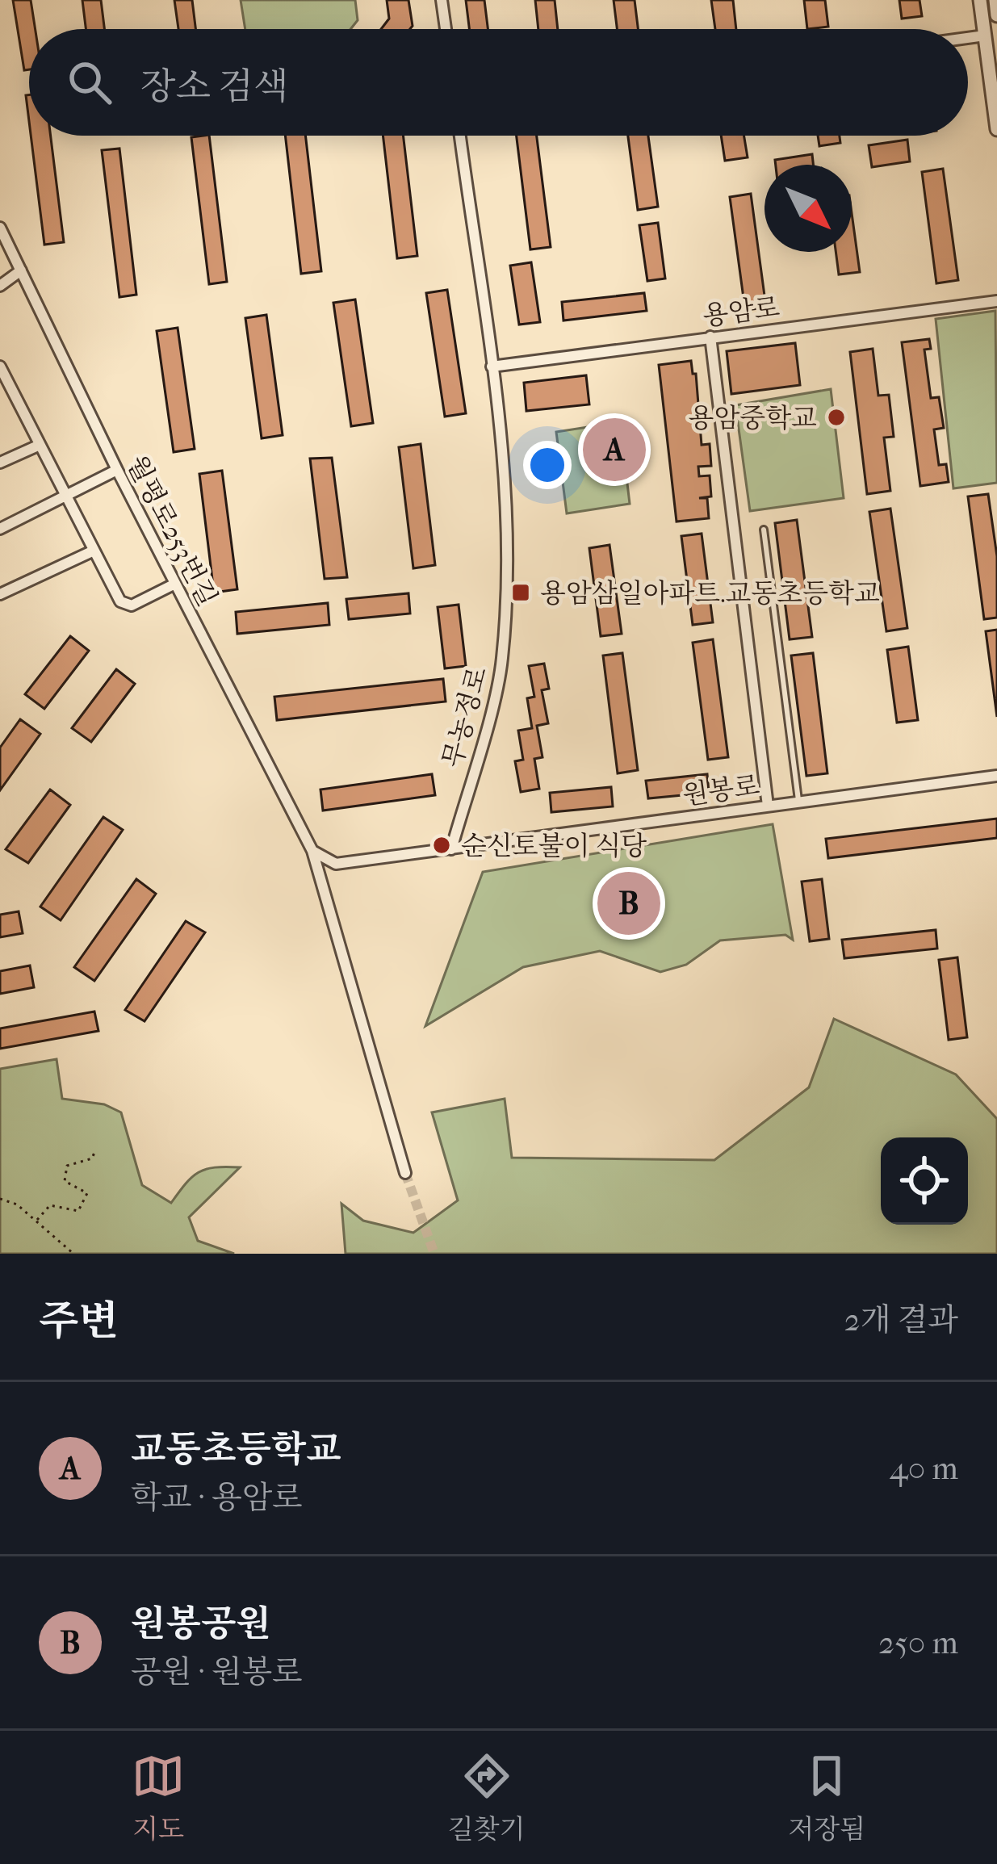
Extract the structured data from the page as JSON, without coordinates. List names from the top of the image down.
{
  "streets": {
    "street": [
      "용암로",
      "월평로253번길",
      "무농정로",
      "원봉로"
    ]
  },
  "crossings": [
    ["용암로", "무농정로"],
    ["무농정로", "원봉로"]
  ],
  "places": {
    "other": ["용암중학교", "순신토불이 식당"],
    "transit": ["용암삼일아파트.교동초등학교"]
  },
  "north": "bottom right",
  "page": {
    "search": "장소 검색",
    "pins": ["A", "B"],
    "heading": ["주변", "2개 결과"],
    "list": [
      {
        "mark": "A",
        "name": "교동초등학교",
        "note": "학교 · 용암로",
        "value": "40 m"
      },
      {
        "mark": "B",
        "name": "원봉공원",
        "note": "공원 · 원봉로",
        "value": "250 m"
      }
    ],
    "nav": ["지도", "길찾기", "저장됨"]
  }
}
